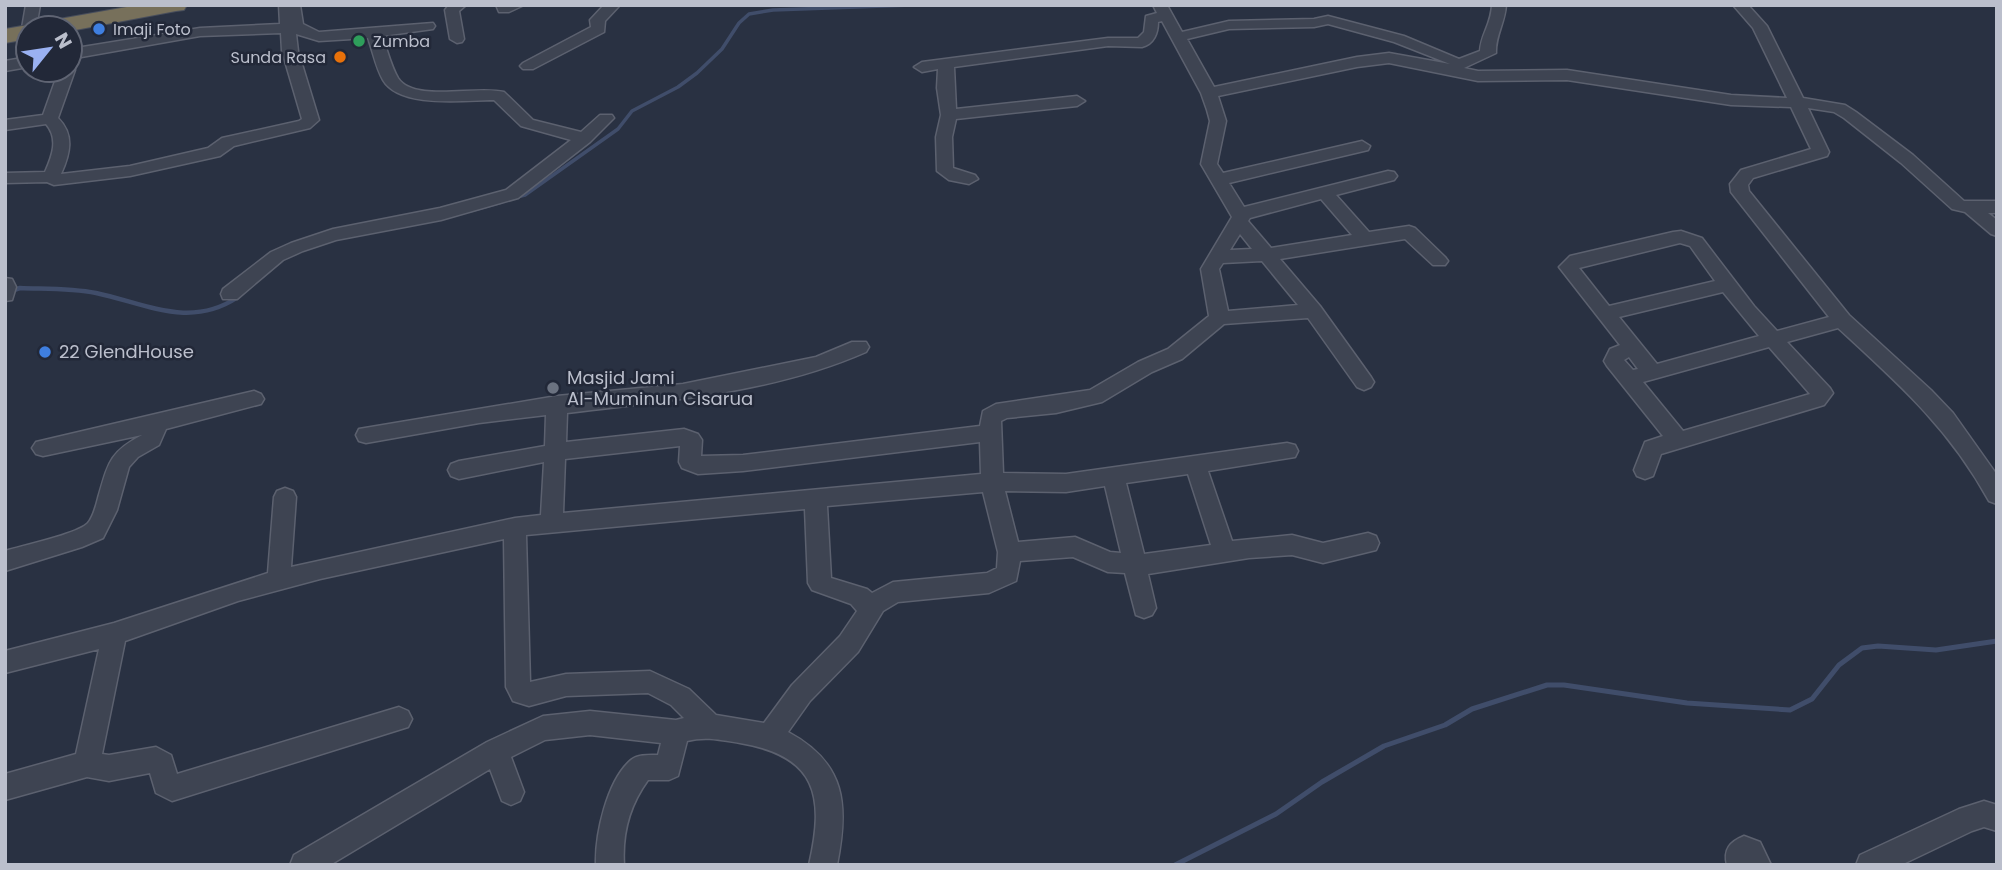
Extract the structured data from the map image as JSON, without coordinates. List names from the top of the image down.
{
  "places": [
    "Imaji Foto",
    "Zumba",
    "Sunda Rasa",
    "22 GlendHouse",
    "Masjid Jami Al-Muminun Cisarua"
  ],
  "north": "top right"
}
